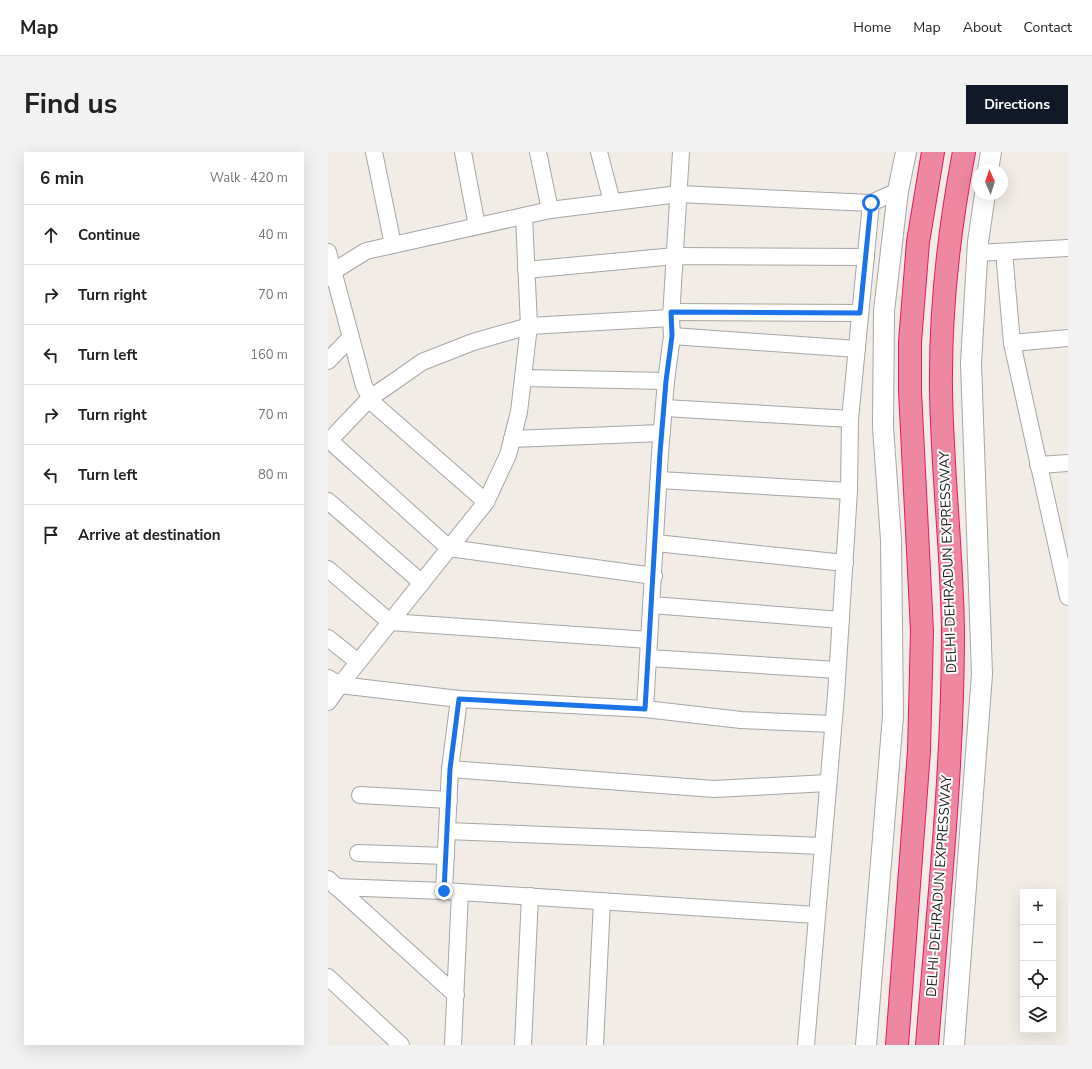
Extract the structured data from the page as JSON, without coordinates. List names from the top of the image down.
{
  "streets": {
    "highway": ["DELHI-DEHRADUN EXPRESSWAY"]
  },
  "north": "top",
  "page": {
    "header": "Map",
    "nav": [
      "Home",
      "Map",
      "About",
      "Contact"
    ],
    "title": "Find us",
    "buttons": "Directions",
    "heading": ["6 min", "Walk · 420 m"],
    "list": [
      ["Continue", "40 m"],
      ["Turn right", "70 m"],
      ["Turn left", "160 m"],
      ["Turn right", "70 m"],
      ["Turn left", "80 m"],
      "Arrive at destination"
    ],
    "map_buttons": ["+", "−"]
  }
}
